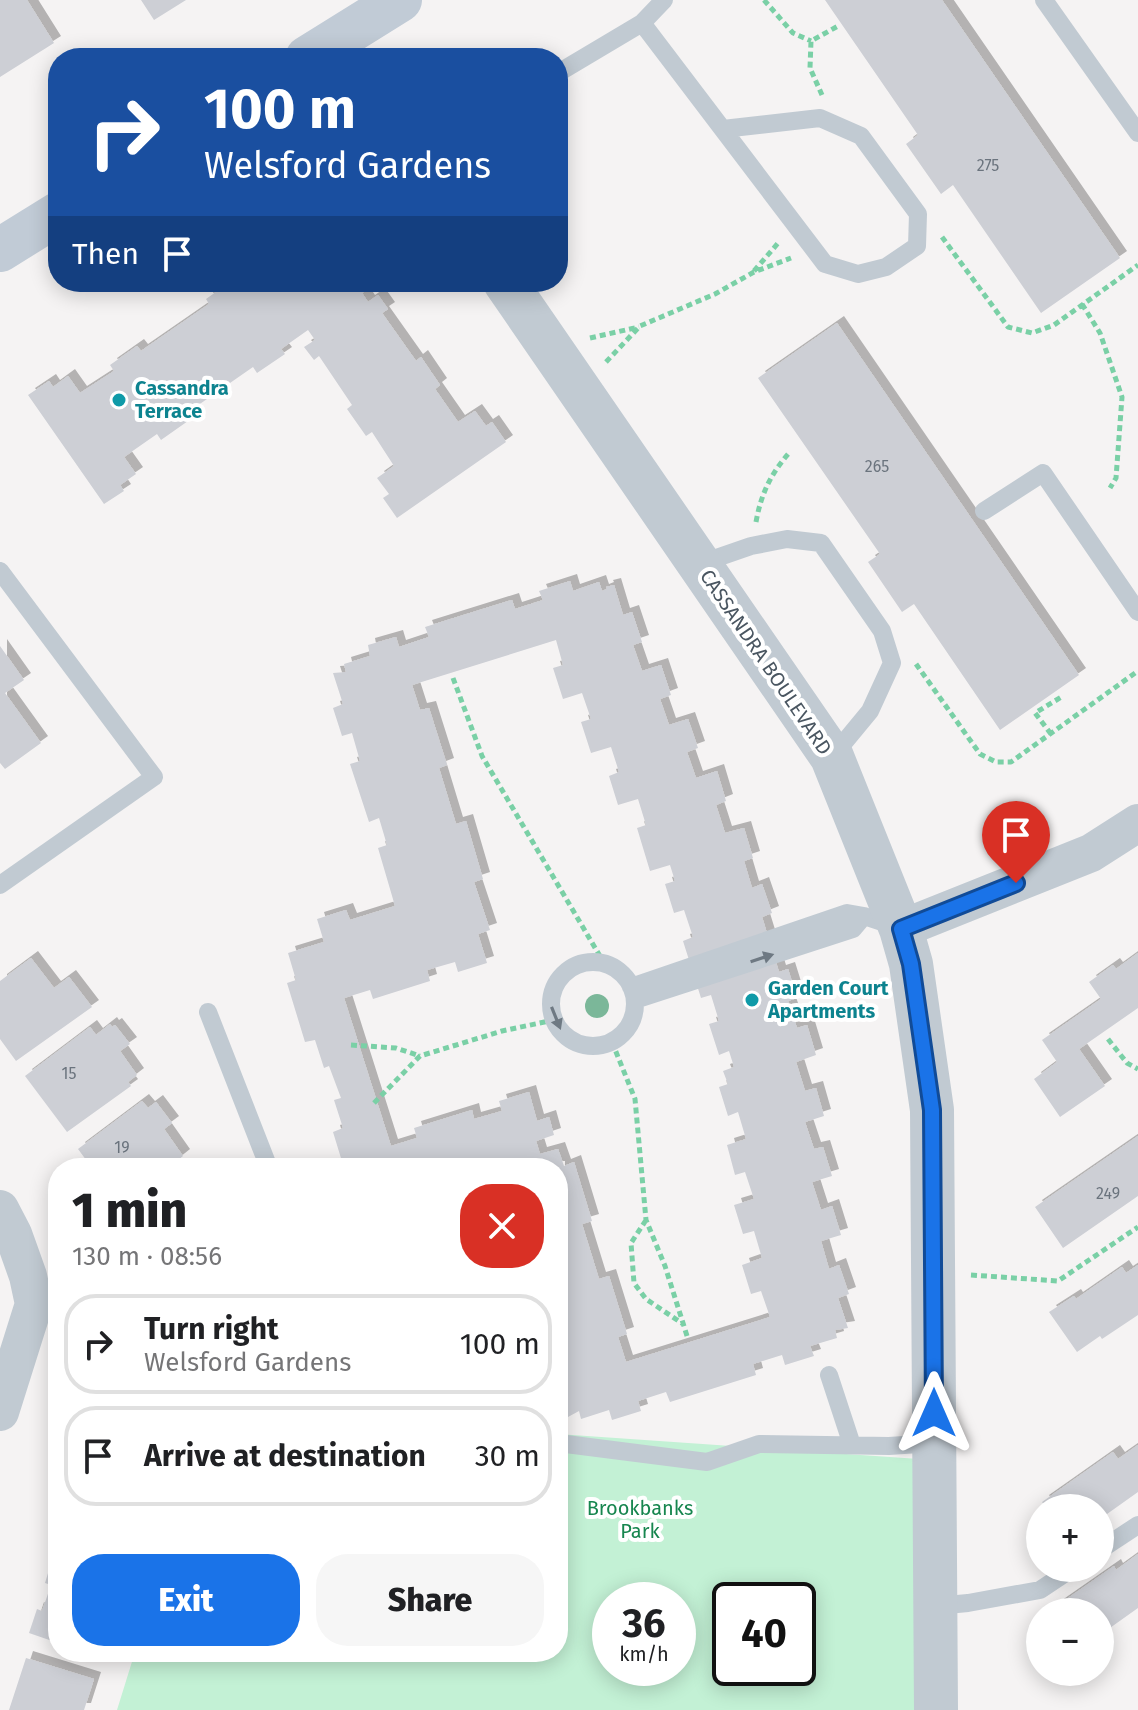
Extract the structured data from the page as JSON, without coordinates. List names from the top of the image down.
{
  "streets": {
    "street": ["CASSANDRA BOULEVARD"]
  },
  "parks": ["Brookbanks Park"],
  "places": ["Cassandra Terrace", "Garden Court Apartments"],
  "house_numbers": [
    "275",
    "265",
    "15",
    "19",
    "249"
  ],
  "page": {
    "turn": ["100 m", "Welsford Gardens"],
    "then": "Then",
    "heading": ["1 min", "130 m · 08:56"],
    "list": [
      {
        "name": "Turn right",
        "note": "Welsford Gardens",
        "value": "100 m"
      },
      {
        "name": "Arrive at destination",
        "value": "30 m"
      }
    ],
    "map_buttons": ["+", "−"],
    "buttons": ["Exit", "Share"],
    "speed": "36 km/h",
    "limit": "40"
  }
}
